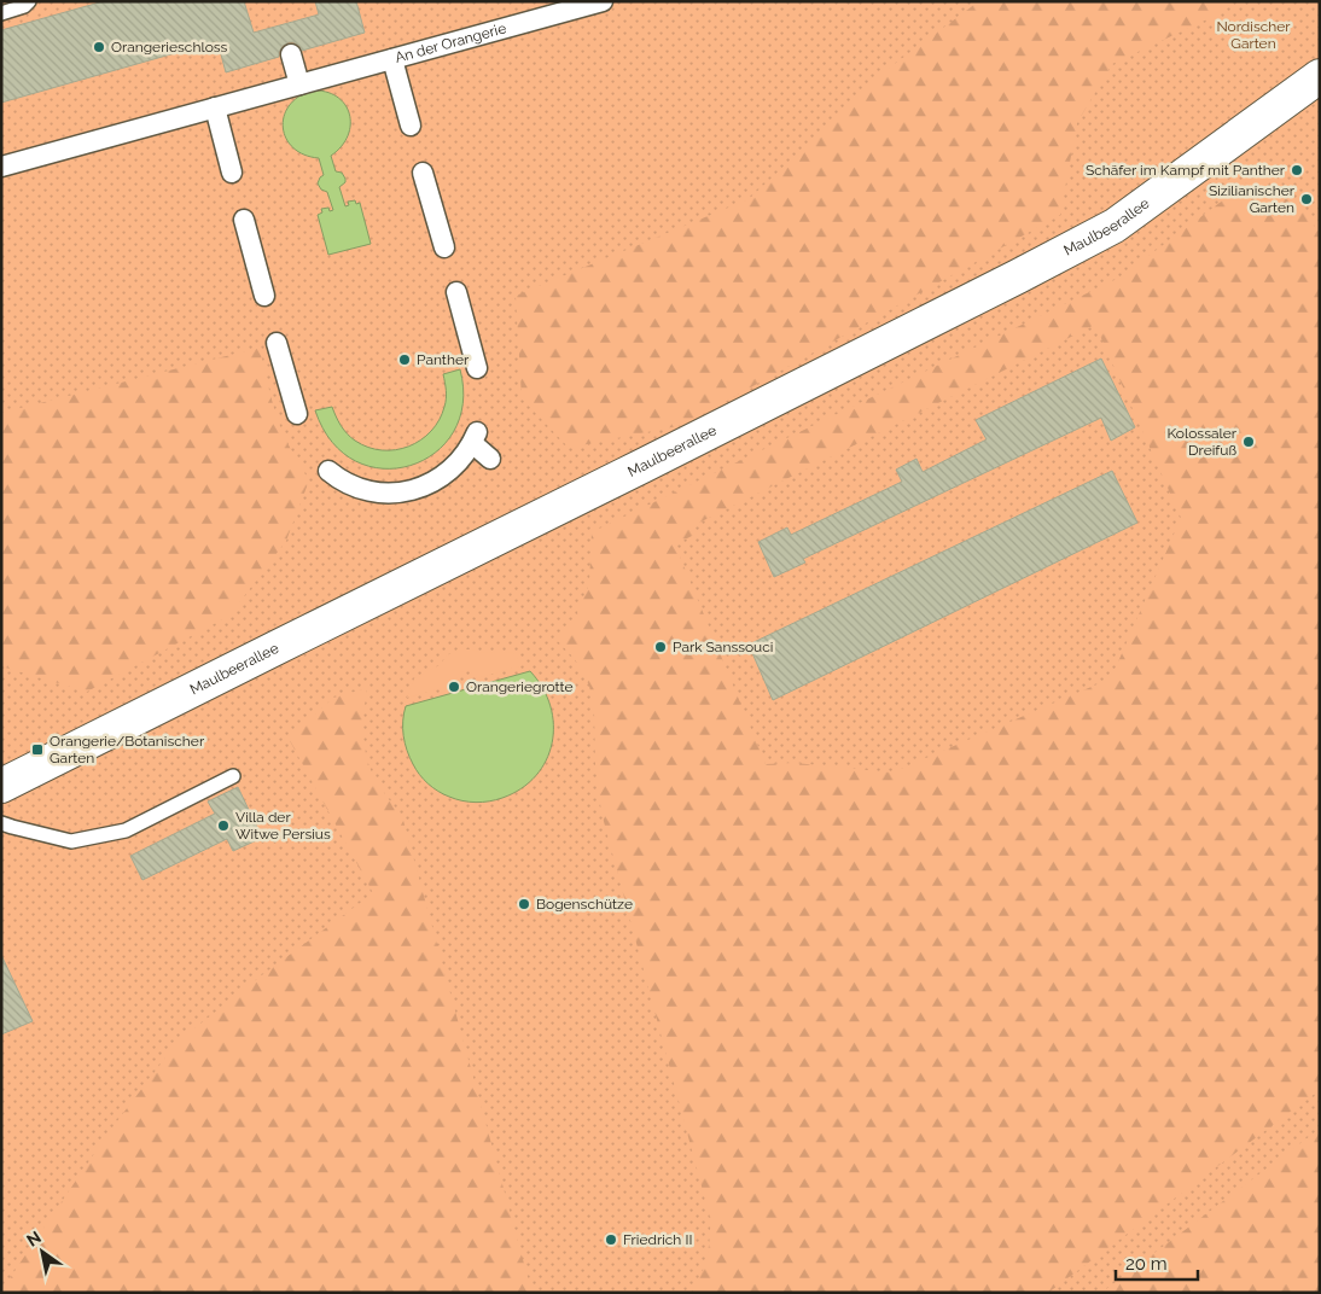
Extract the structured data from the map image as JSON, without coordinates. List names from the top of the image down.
{
  "streets": {
    "street": ["An der Orangerie", "Maulbeerallee"]
  },
  "parks": ["Nordischer Garten"],
  "places": {
    "other": [
      "Orangerieschloss",
      "Schäfer im Kampf mit Panther",
      "Sizilianischer Garten",
      "Panther",
      "Kolossaler Dreifuß",
      "Park Sanssouci",
      "Orangeriegrotte",
      "Villa der Witwe Persius",
      "Bogenschütze",
      "Friedrich II"
    ],
    "transit": ["Orangerie/Botanischer Garten"]
  },
  "scale_bar": "20 m",
  "north": "top left"
}
